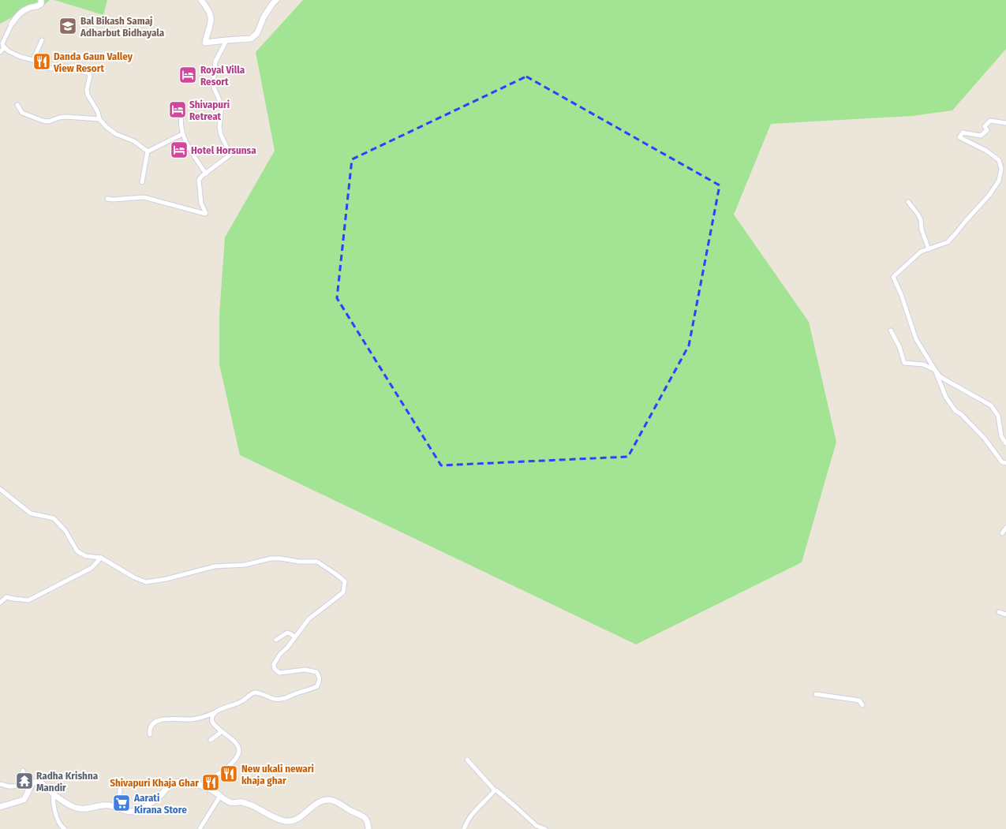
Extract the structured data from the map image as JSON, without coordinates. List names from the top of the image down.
{
  "places": {
    "school or university": ["Bal Bikash Samaj Adharbut Bidhayala"],
    "restaurant": ["Danda Gaun Valley View Resort", "New ukali newari khaja ghar", "Shivapuri Khaja Ghar"],
    "hotel": ["Royal Villa Resort", "Shivapuri Retreat", "Hotel Horsunsa"],
    "temple": ["Radha Krishna Mandir"],
    "supermarket": ["Aarati Kirana Store"]
  }
}
